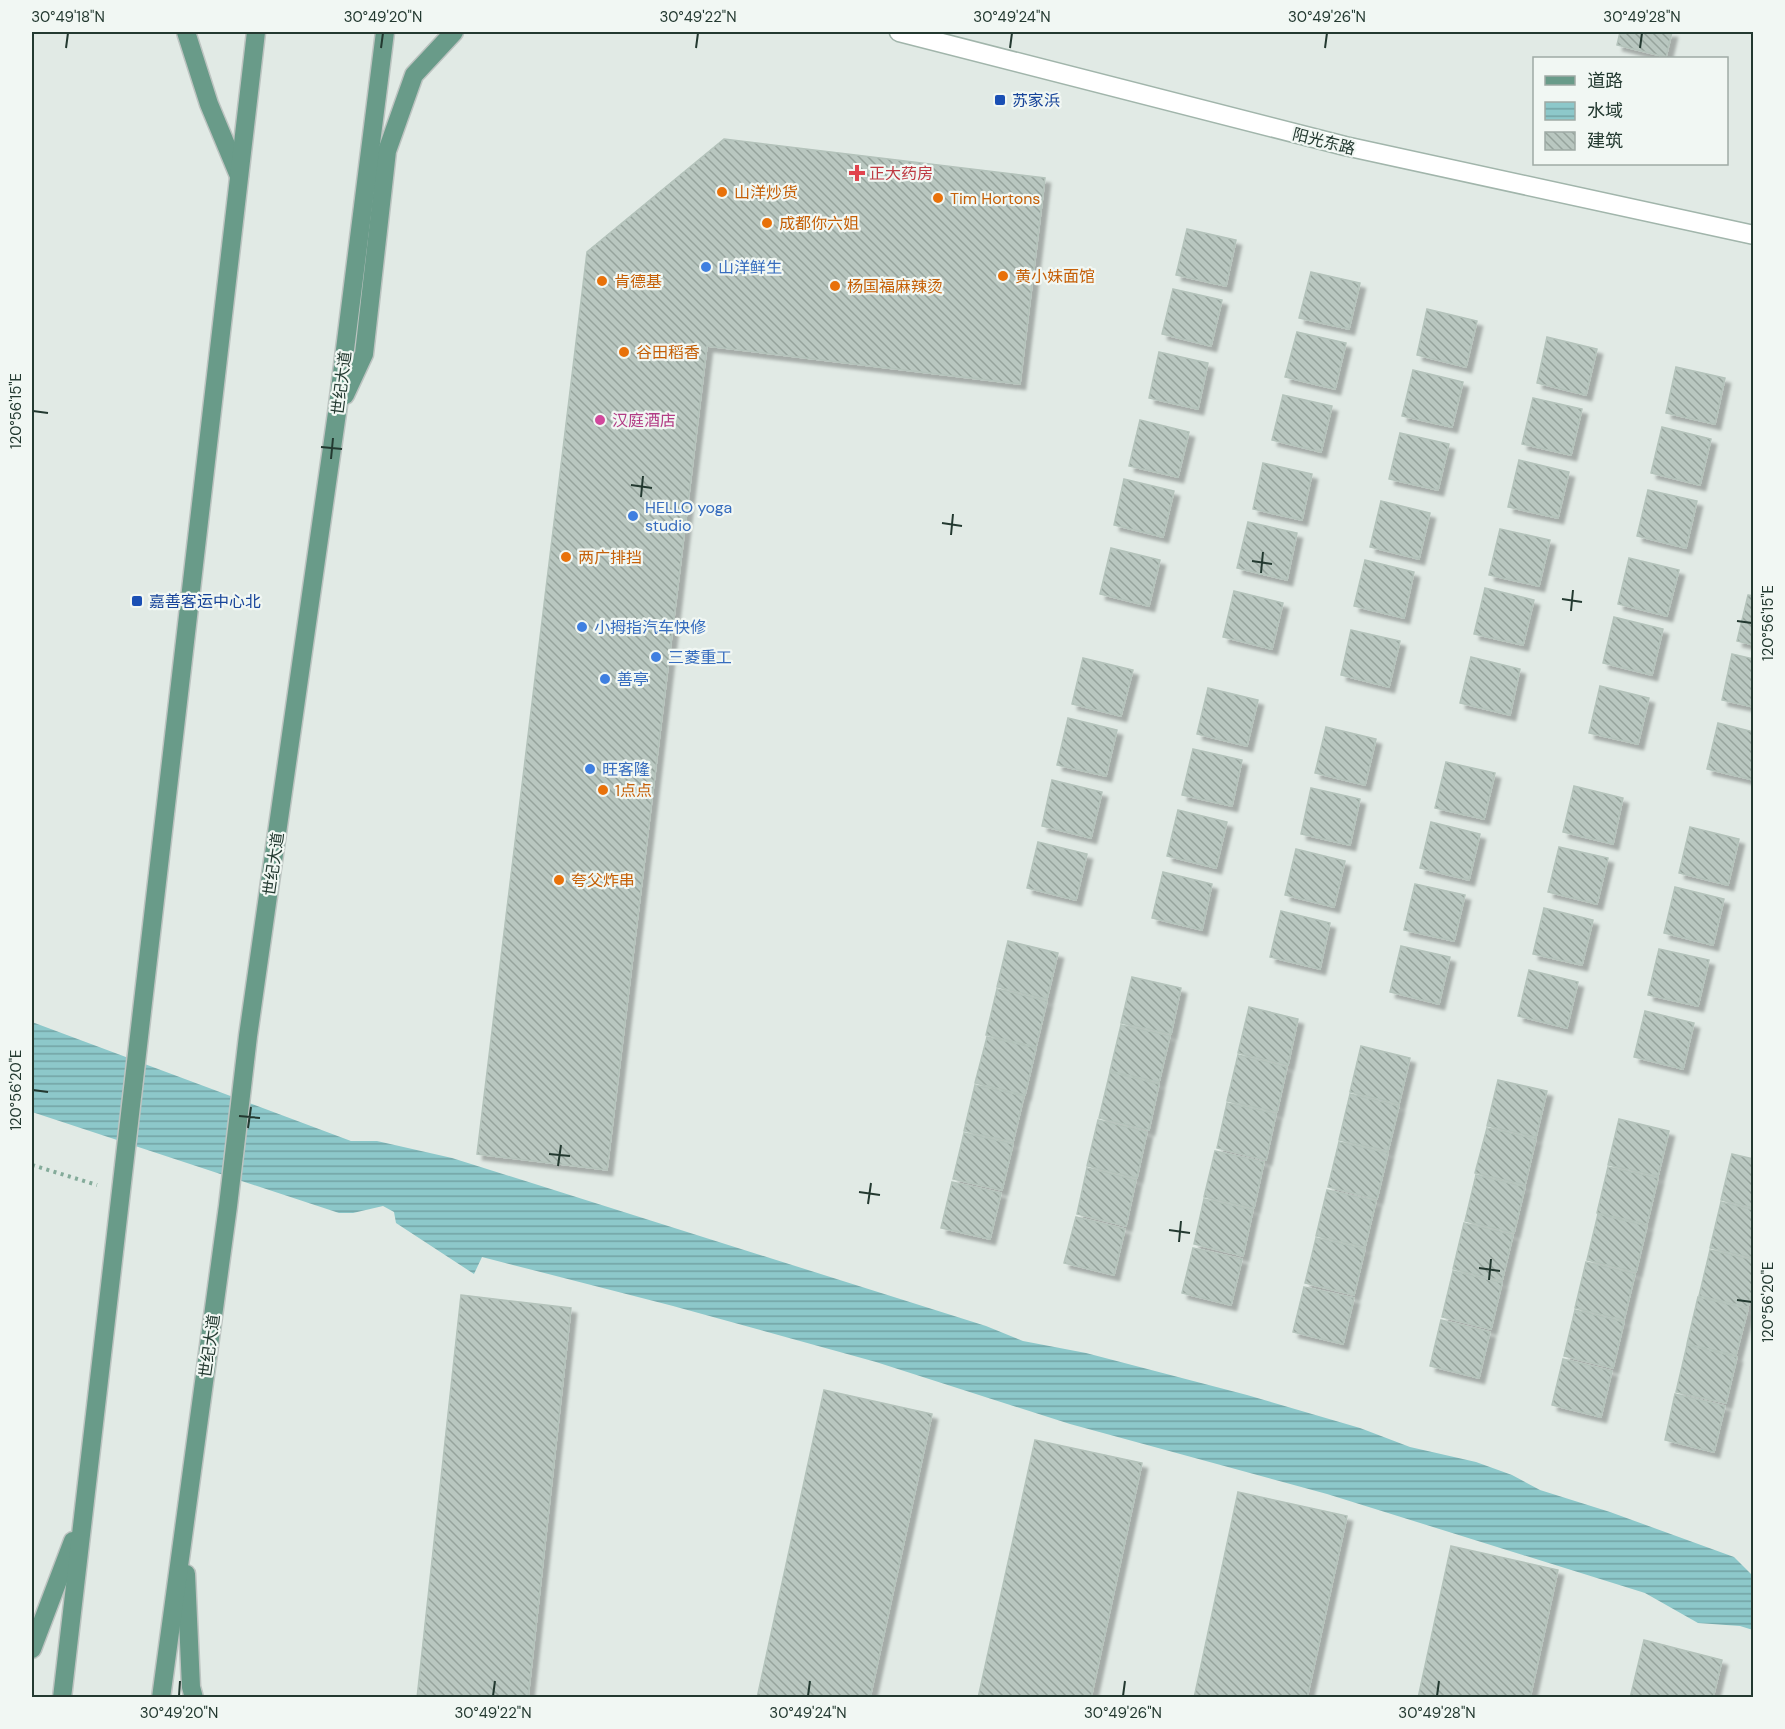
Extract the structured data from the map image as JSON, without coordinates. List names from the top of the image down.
{
  "streets": {
    "main road": ["世纪大道"],
    "street": ["阳光东路"]
  },
  "places": {
    "transit": ["苏家浜", "嘉善客运中心北"],
    "health": ["正大药房"],
    "other": [
      "山洋炒货",
      "Tim Hortons",
      "成都你六姐",
      "山洋鲜生",
      "黄小妹面馆",
      "肯德基",
      "杨国福麻辣烫",
      "谷田稻香",
      "汉庭酒店",
      "HELLO yoga studio",
      "两广排挡",
      "小拇指汽车快修",
      "三菱重工",
      "善亭",
      "旺客隆",
      "1点点",
      "夸父炸串"
    ]
  },
  "legend": ["道路", "水域", "建筑"],
  "coordinates": [
    "30°49'18\"N",
    "30°49'20\"N",
    "30°49'22\"N",
    "30°49'24\"N",
    "30°49'26\"N",
    "30°49'28\"N",
    "120°56'15\"E",
    "120°56'20\"E"
  ]
}
